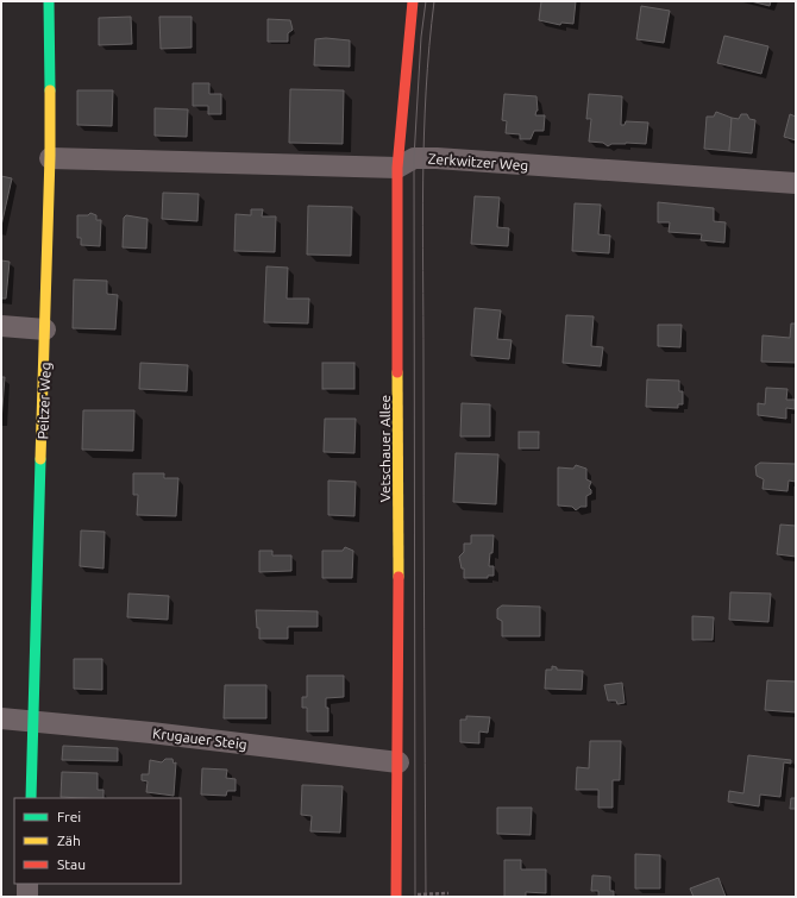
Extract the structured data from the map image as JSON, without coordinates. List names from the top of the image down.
{
  "streets": {
    "street": [
      "Zerkwitzer Weg",
      "Peitzer Weg",
      "Vetschauer Allee",
      "Krugauer Steig"
    ]
  },
  "crossings": [
    ["Zerkwitzer Weg", "Peitzer Weg"],
    ["Zerkwitzer Weg", "Vetschauer Allee"],
    ["Peitzer Weg", "Krugauer Steig"],
    ["Vetschauer Allee", "Krugauer Steig"]
  ],
  "legend": ["Frei", "Zäh", "Stau"]
}
